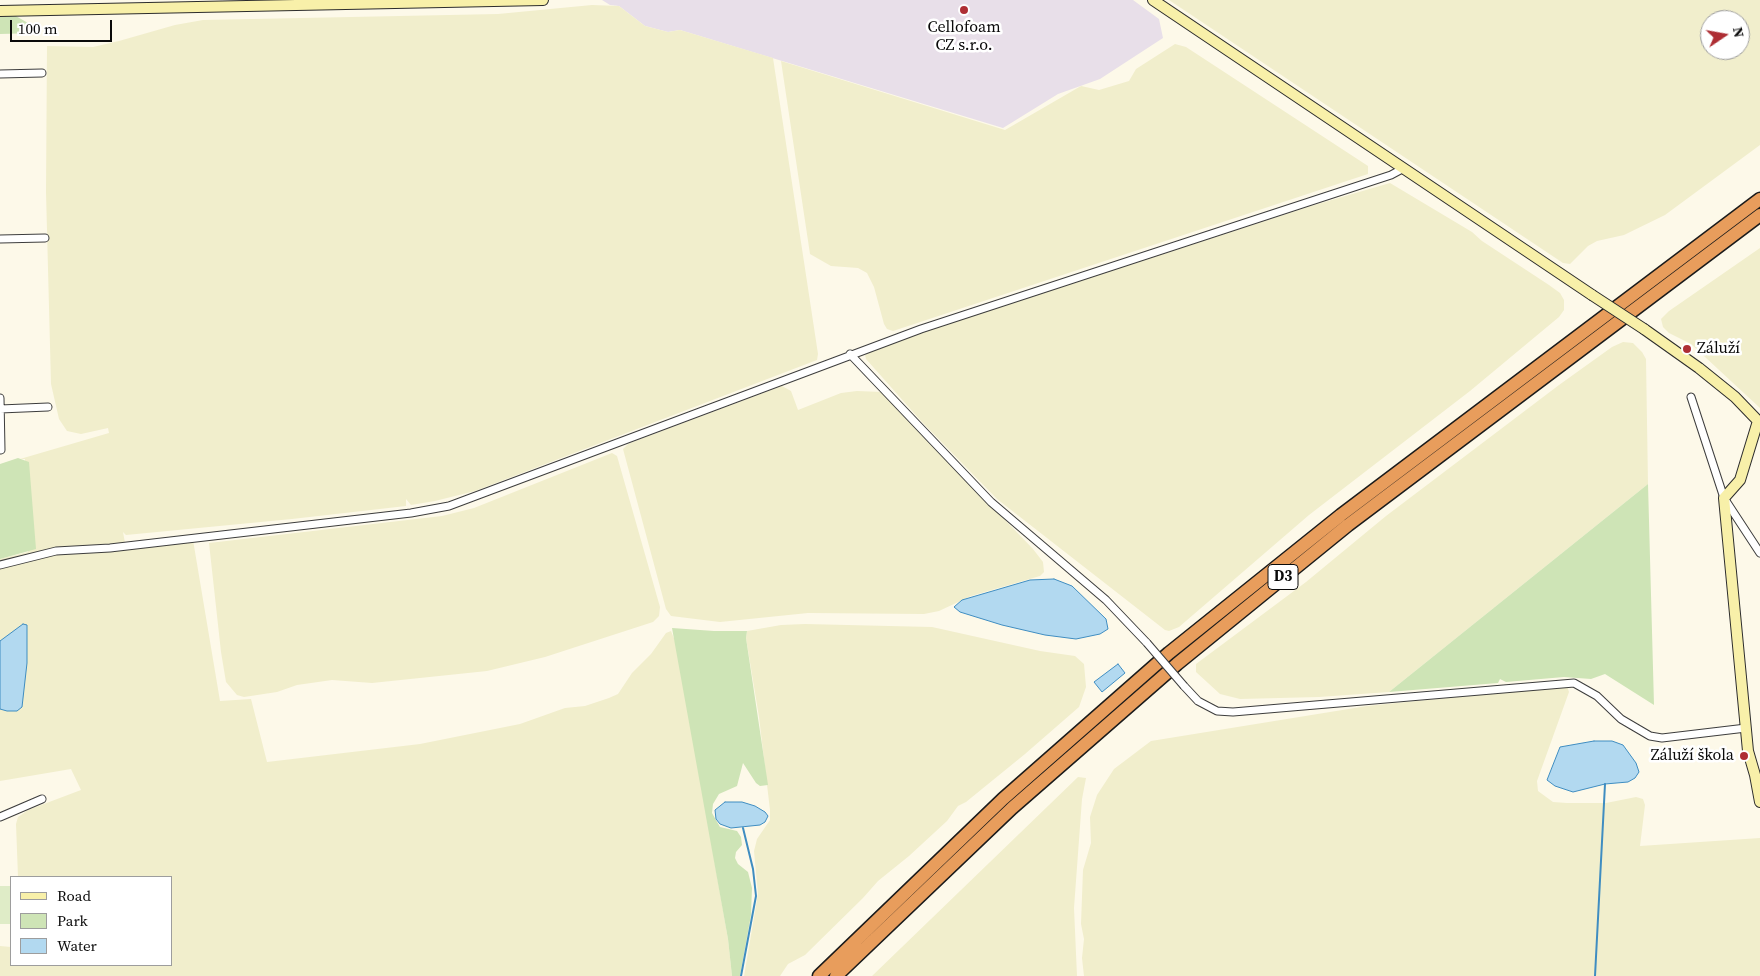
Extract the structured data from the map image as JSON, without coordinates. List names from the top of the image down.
{
  "streets": {
    "highway": ["D3"]
  },
  "places": ["Cellofoam CZ s.r.o.", "Záluží", "Záluží škola"],
  "legend": ["Road", "Park", "Water"],
  "scale_bar": "100 m",
  "north": "right"
}
